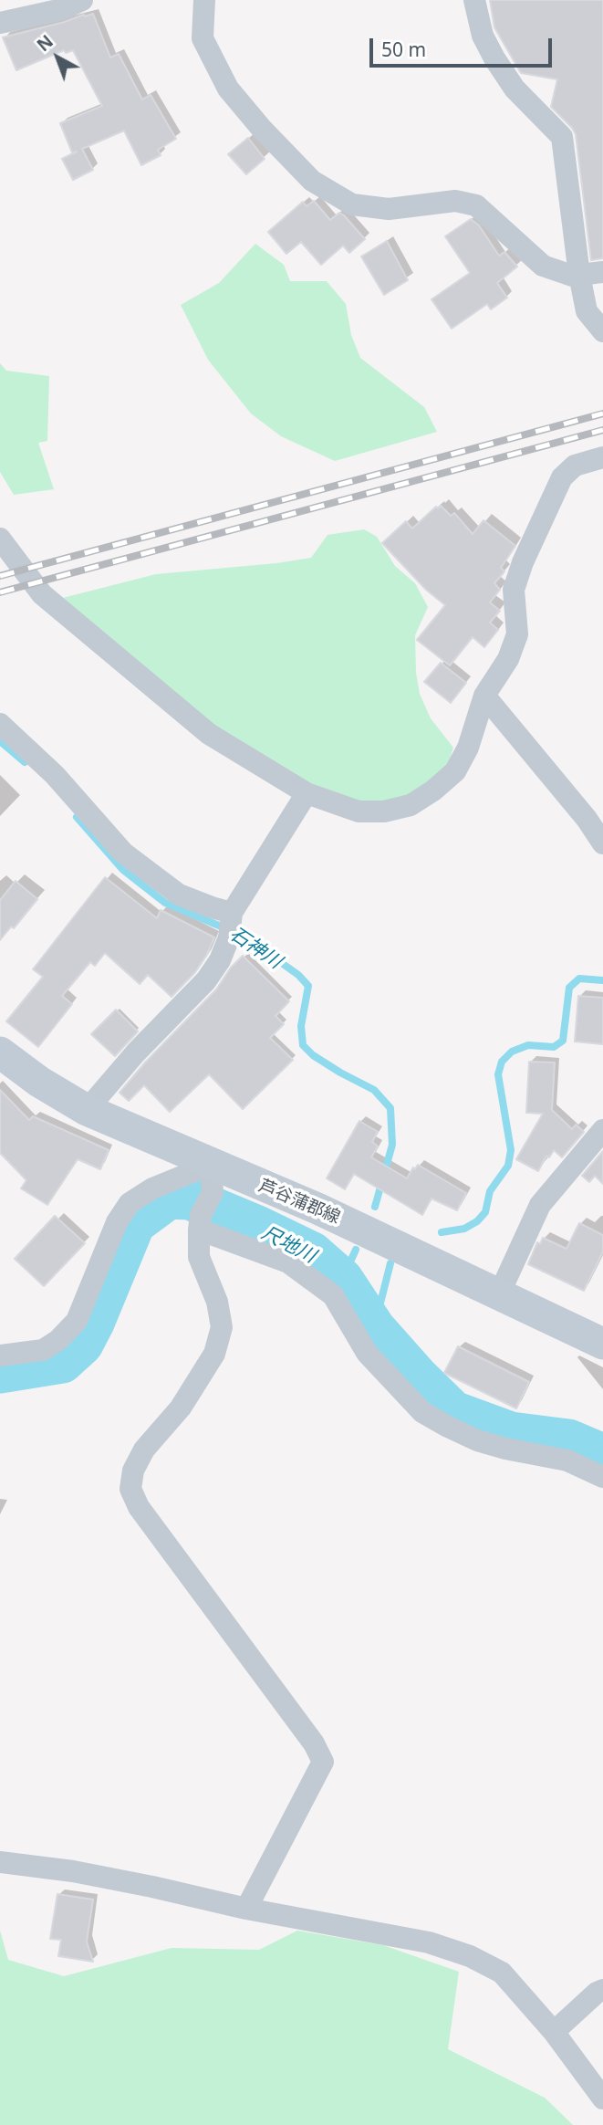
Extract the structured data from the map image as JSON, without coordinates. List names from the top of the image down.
{
  "streets": {
    "main road": ["芦谷蒲郡線"]
  },
  "water": ["石神川", "尺地川"],
  "scale_bar": "50 m",
  "north": "top left"
}
